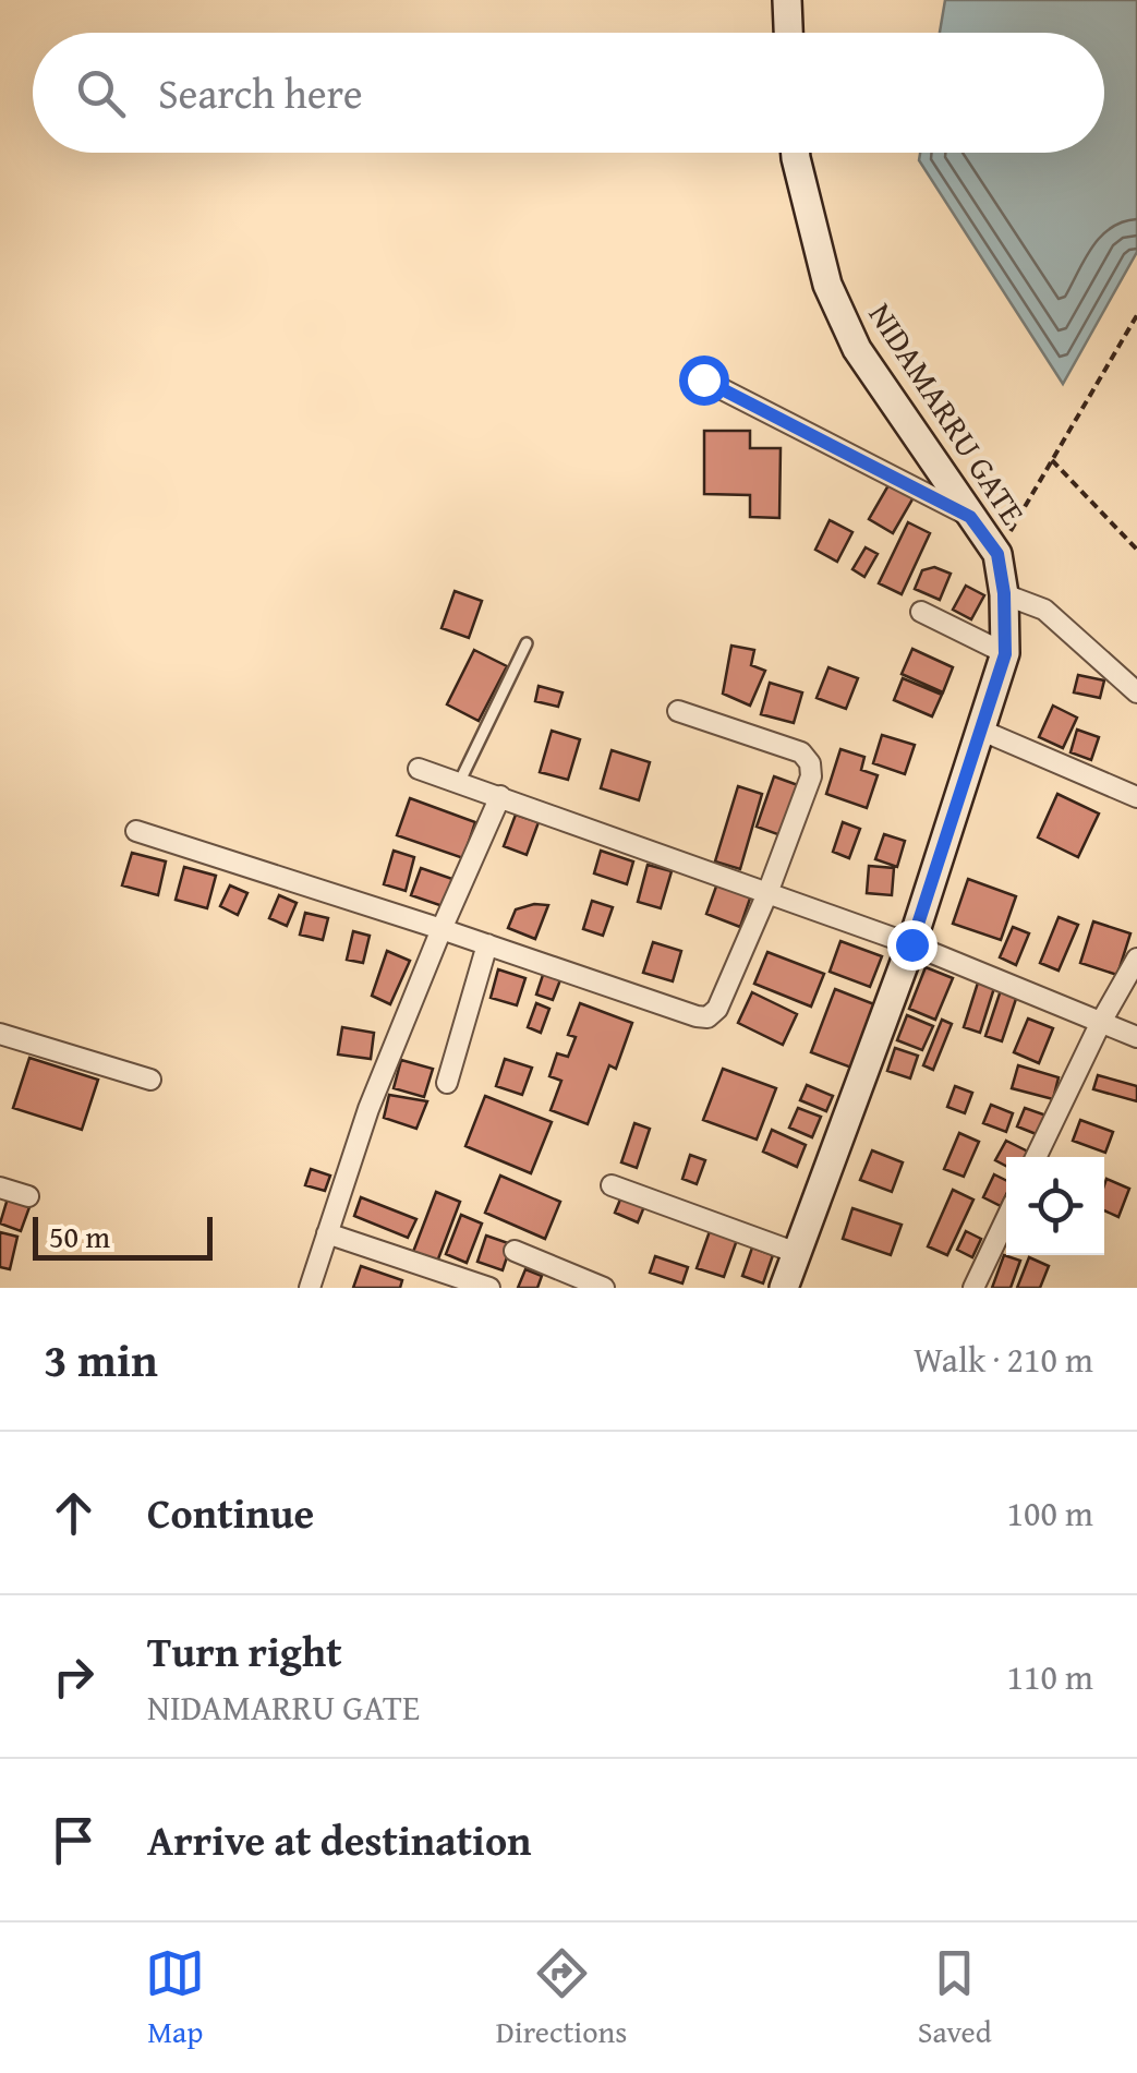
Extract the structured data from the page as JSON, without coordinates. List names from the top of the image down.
{
  "streets": {
    "main road": ["NIDAMARRU GATE"]
  },
  "scale_bar": "50 m",
  "page": {
    "search": "Search here",
    "scale": "50 m",
    "heading": ["3 min", "Walk · 210 m"],
    "list": [
      ["Continue", "100 m"],
      ["Turn right", "NIDAMARRU GATE", "110 m"],
      "Arrive at destination"
    ],
    "nav": ["Map", "Directions", "Saved"]
  }
}
